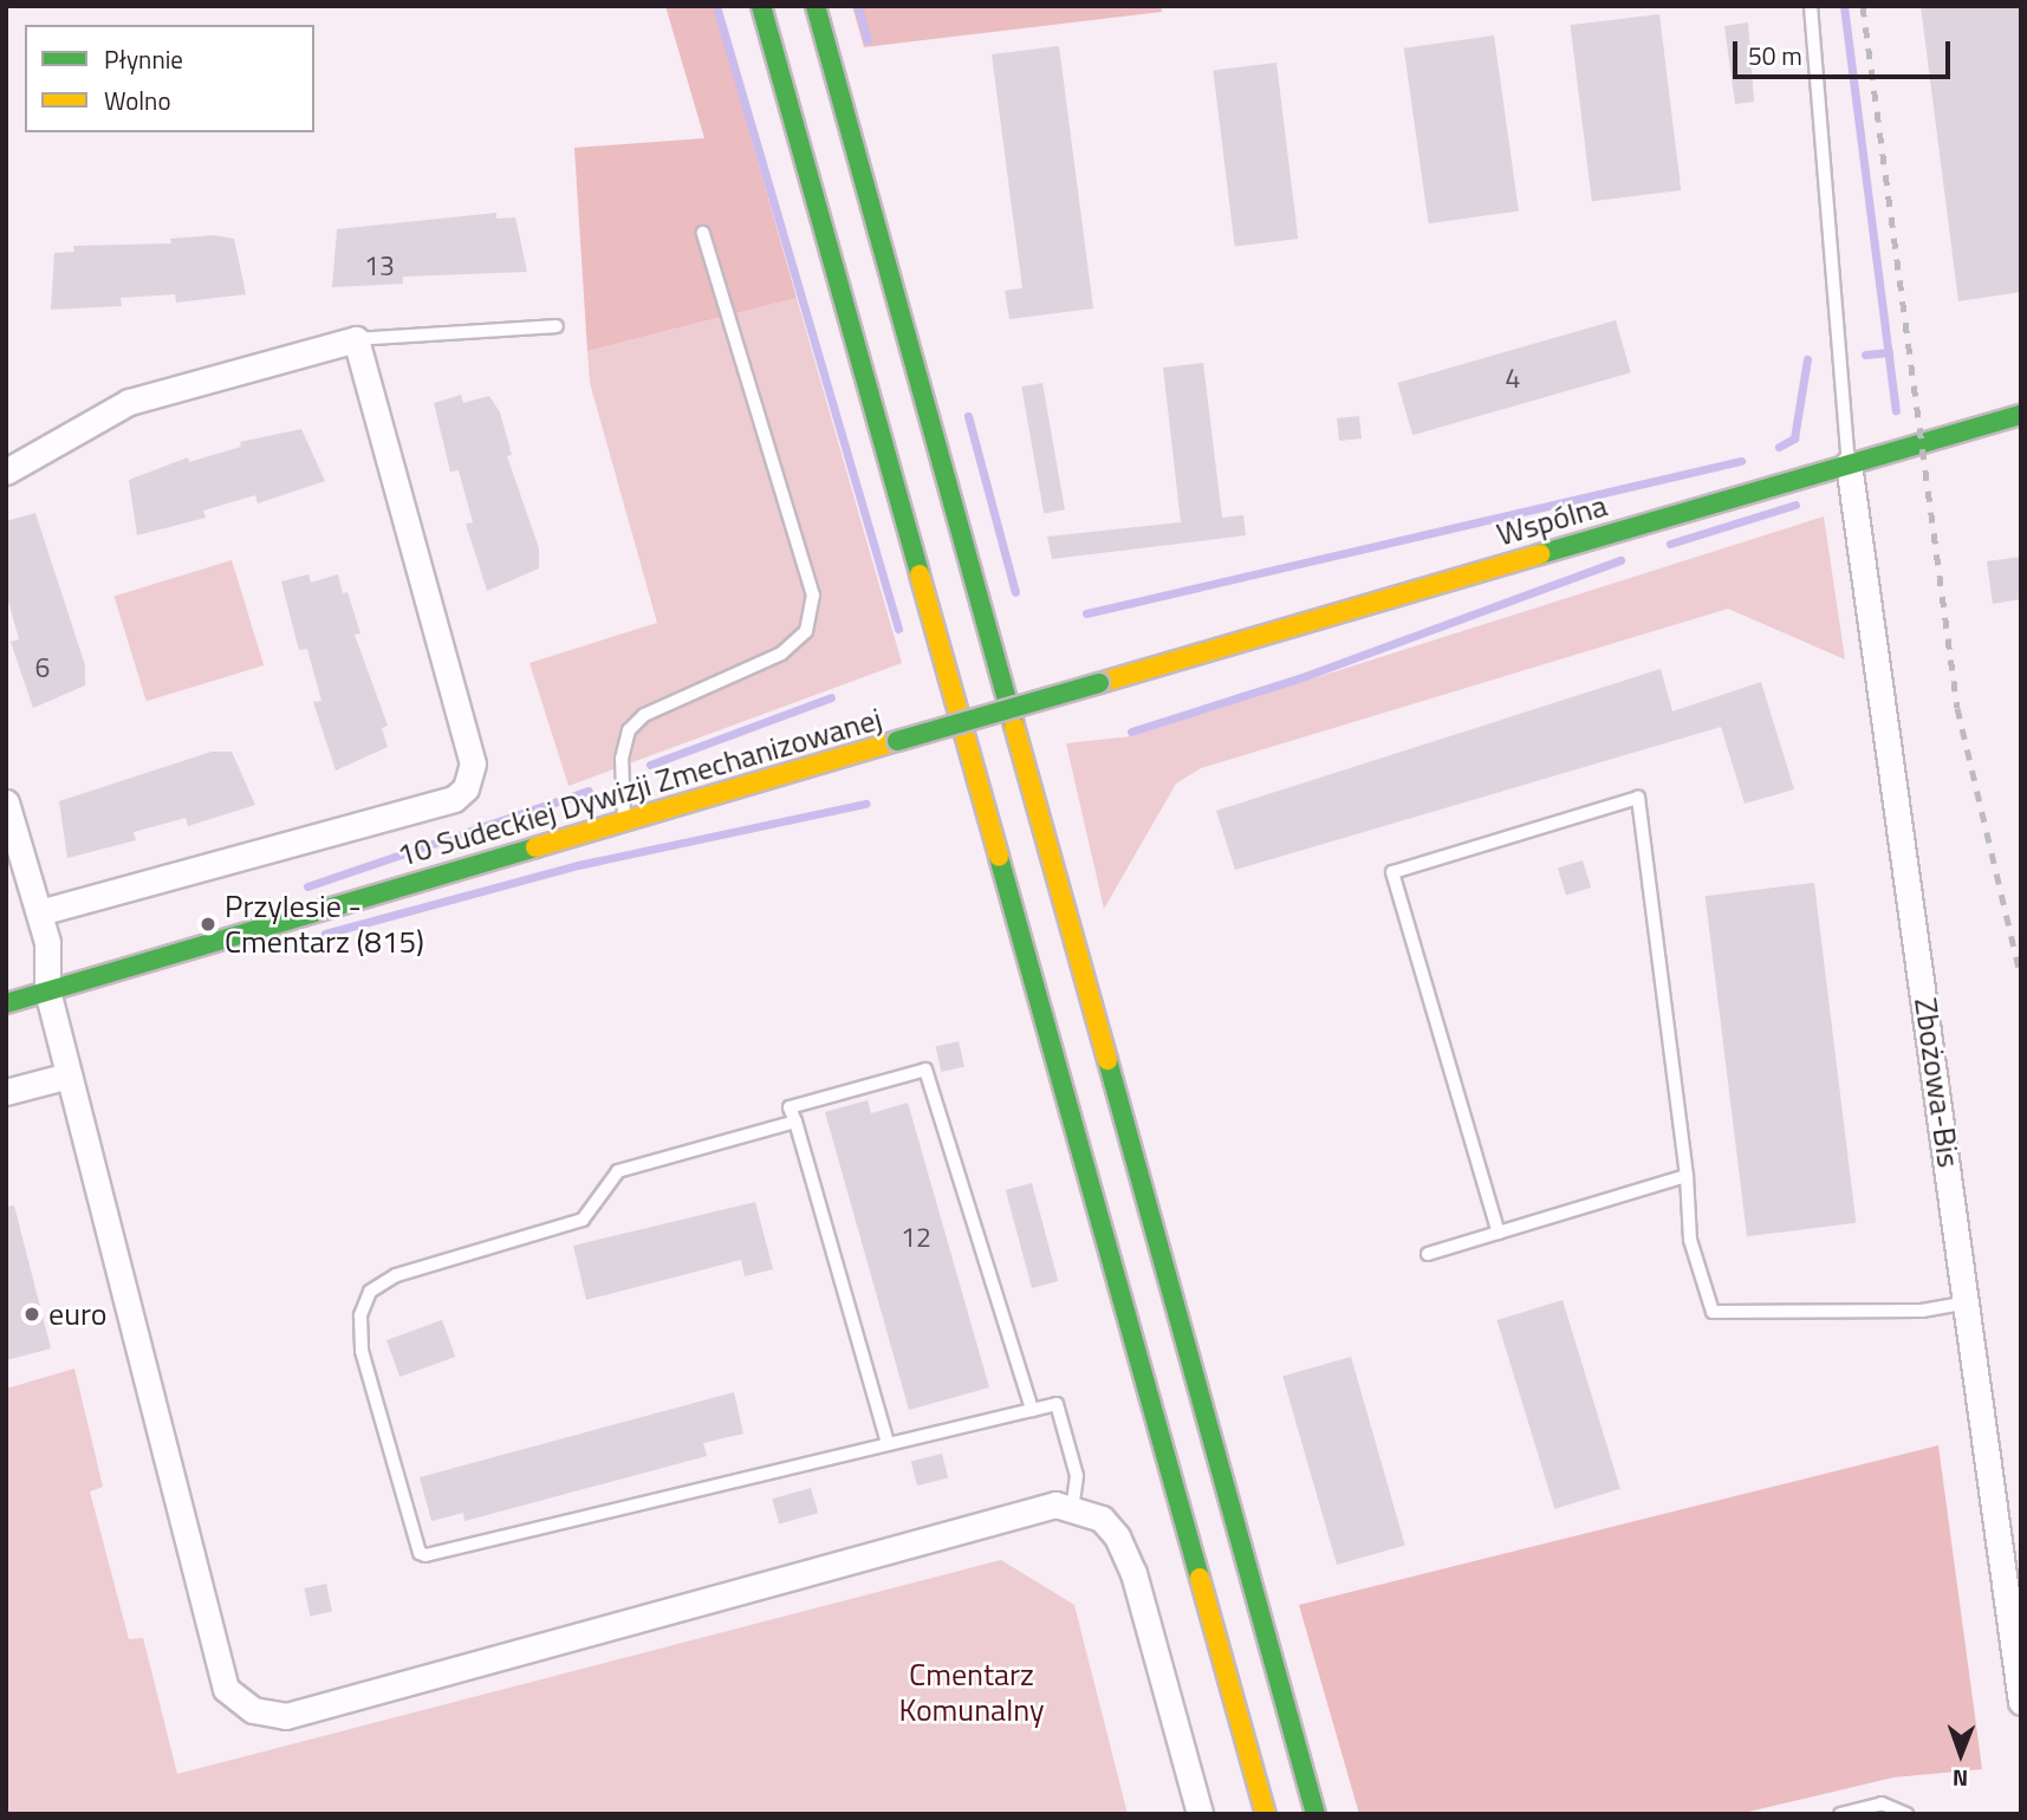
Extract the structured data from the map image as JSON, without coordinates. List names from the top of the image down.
{
  "streets": {
    "main road": ["Wspólna", "10 Sudeckiej Dywizji Zmechanizowanej"],
    "street": ["Zbożowa-Bis"]
  },
  "crossings": [
    ["Wspólna", "10 Sudeckiej Dywizji Zmechanizowanej"],
    ["Wspólna", "Zbożowa-Bis"]
  ],
  "parks": ["Cmentarz Komunalny"],
  "places": ["Przylesie - Cmentarz (815)", "euro"],
  "house_numbers": [
    "13",
    "4",
    "6",
    "12"
  ],
  "legend": ["Płynnie", "Wolno"],
  "scale_bar": "50 m",
  "north": "bottom"
}
